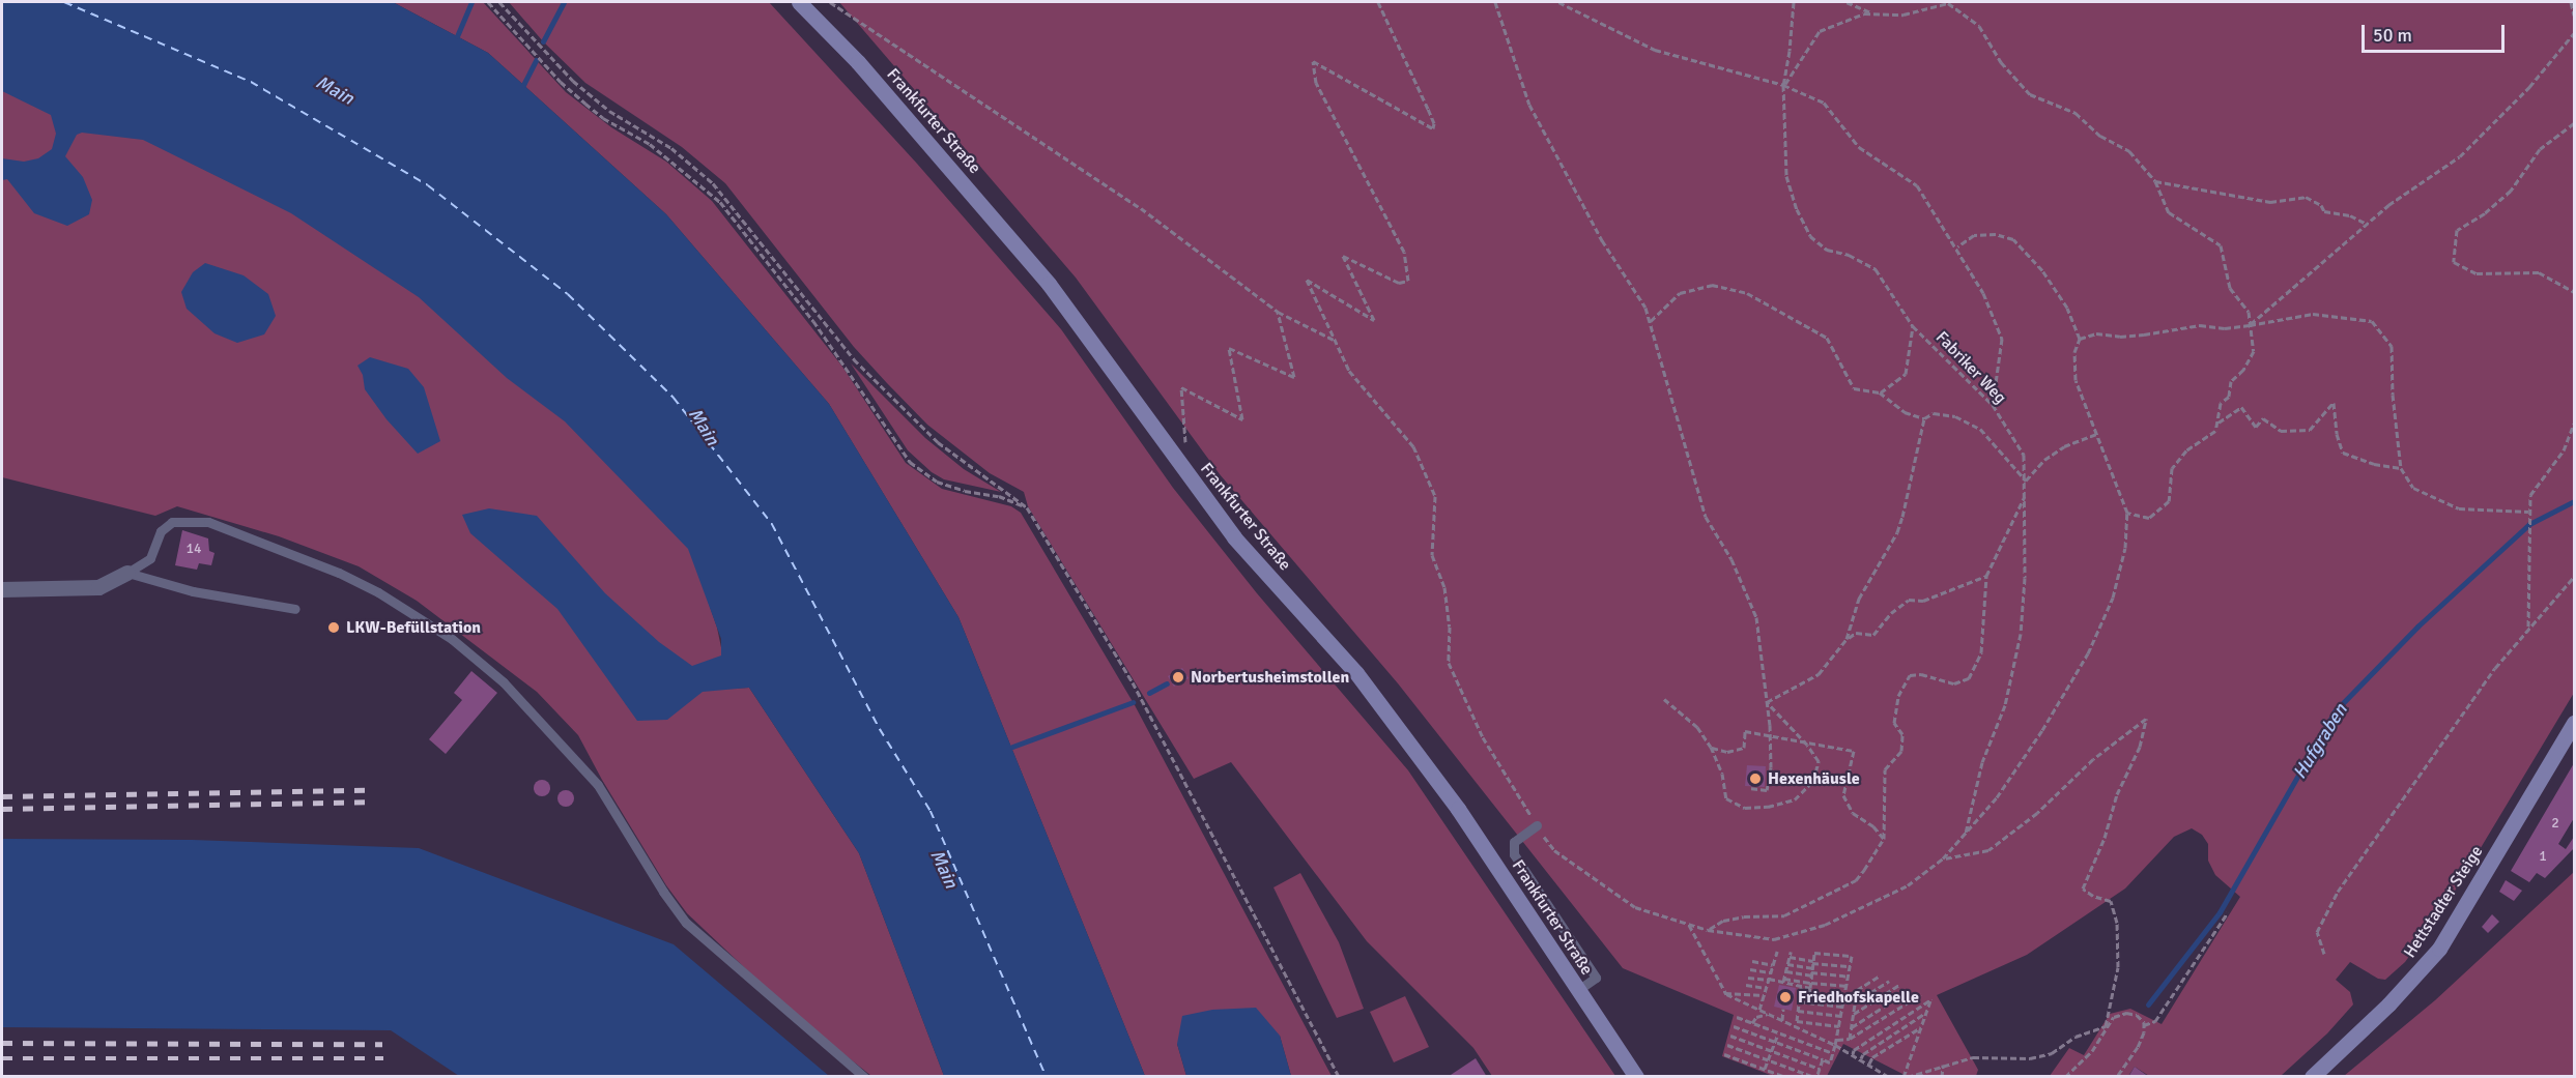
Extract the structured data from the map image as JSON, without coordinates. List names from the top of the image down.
{
  "streets": {
    "main road": ["Frankfurter Straße", "Hettstadter Steige"],
    "path": ["Fabriker Weg"]
  },
  "water": ["Main", "Hufgraben"],
  "places": [
    "LKW-Befüllstation",
    "Norbertusheimstollen",
    "Hexenhäusle",
    "Friedhofskapelle"
  ],
  "house_numbers": ["14", "2", "1"],
  "scale_bar": "50 m"
}
